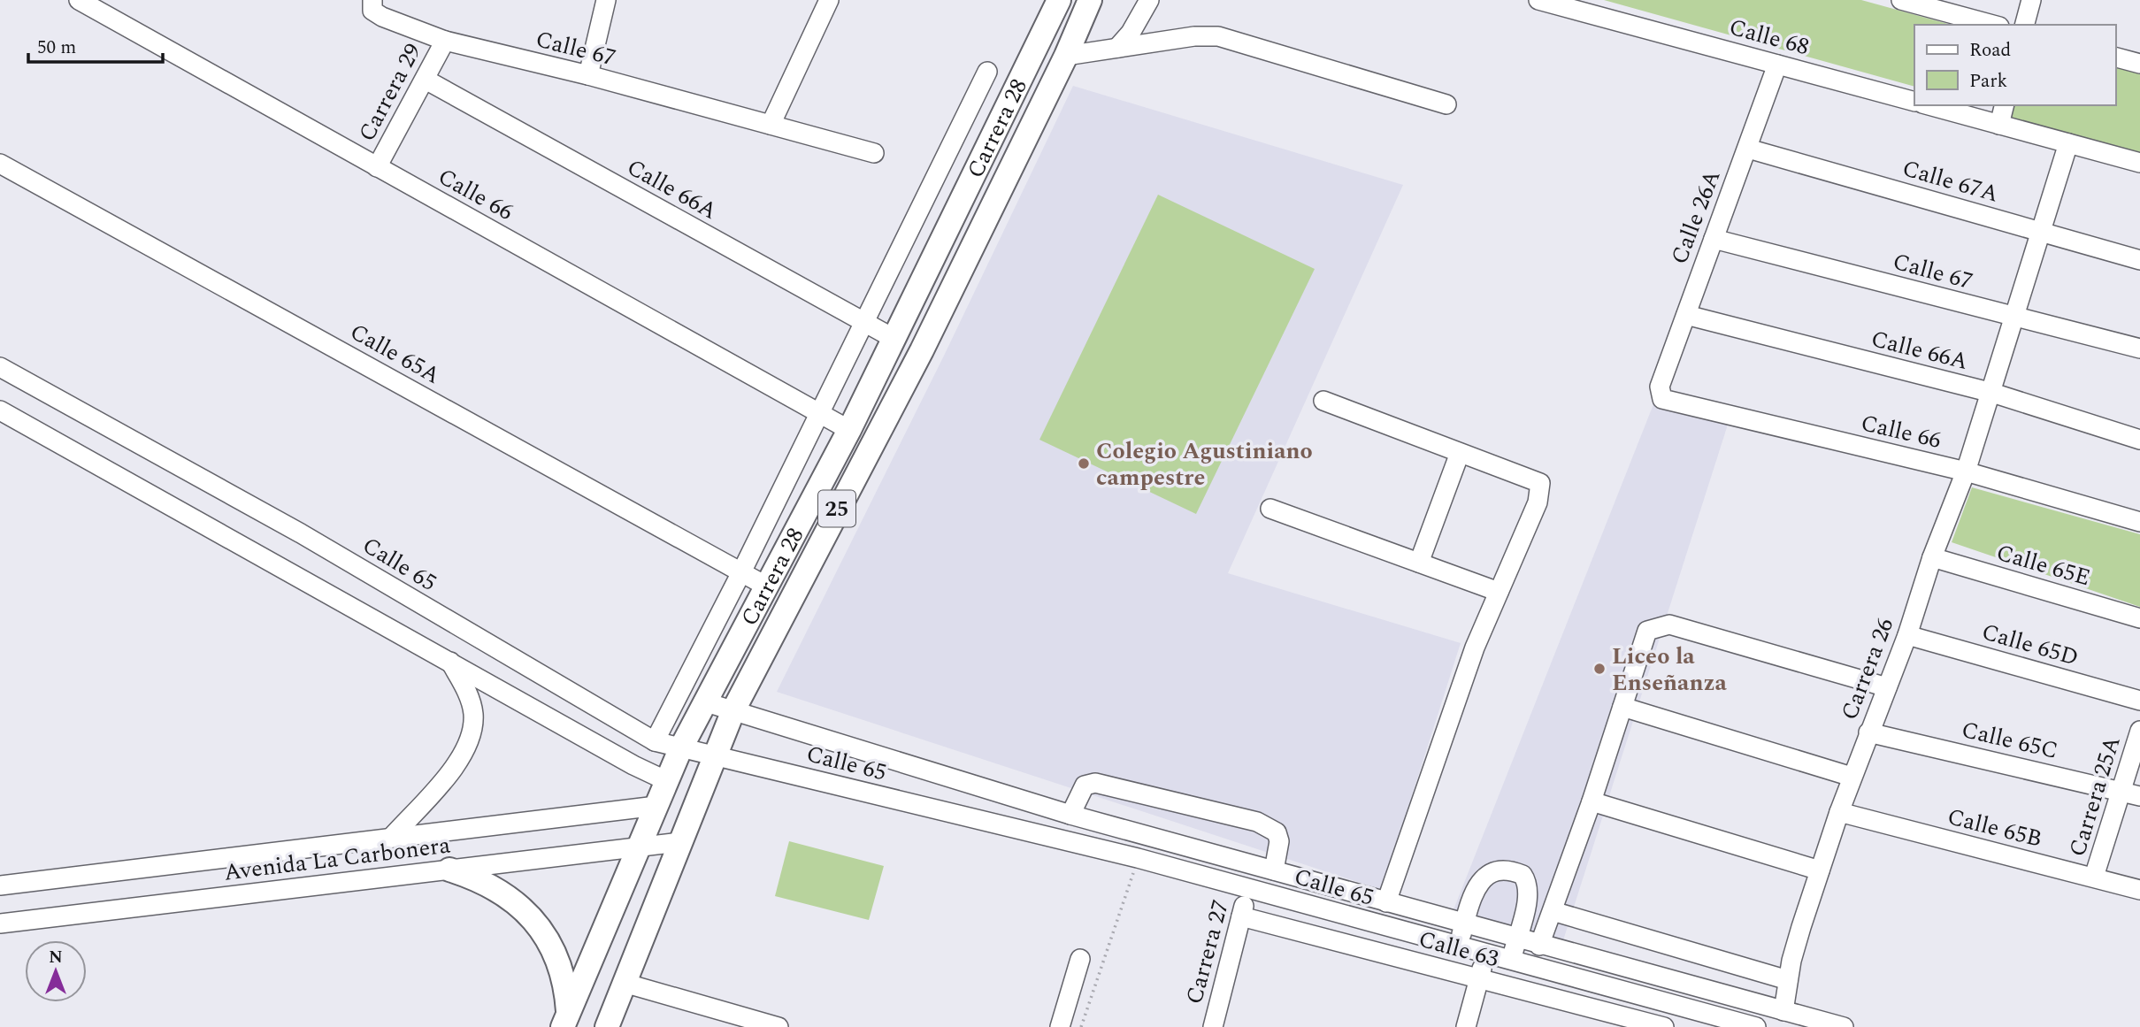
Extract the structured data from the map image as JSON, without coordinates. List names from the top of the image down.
{
  "streets": {
    "main road": ["Carrera 28", "25"],
    "street": [
      "Calle 68",
      "Calle 67",
      "Carrera 29",
      "Calle 67A",
      "Calle 66A",
      "Calle 66",
      "Calle 26A",
      "Calle 65A",
      "Calle 65",
      "Calle 65E",
      "Calle 65D",
      "Carrera 26",
      "Calle 65C",
      "Carrera 25A",
      "Calle 65B",
      "Avenida La Carbonera",
      "Calle 63",
      "Carrera 27"
    ]
  },
  "crossings": [
    ["Calle 68", "Calle 26A"],
    ["Calle 67", "Carrera 29"],
    ["Calle 67", "Calle 26A"],
    ["Calle 67", "Carrera 26"],
    ["Carrera 29", "Calle 66A"],
    ["Carrera 29", "Calle 66"],
    ["Carrera 28", "Calle 66A"],
    ["Carrera 28", "Calle 66"],
    ["Carrera 28", "Calle 65A"],
    ["Carrera 28", "Calle 65"],
    ["Carrera 28", "Avenida La Carbonera"],
    ["Calle 67A", "Calle 26A"],
    ["Calle 67A", "Carrera 26"],
    ["Calle 66A", "Calle 26A"],
    ["Calle 66A", "Carrera 26"],
    ["Calle 66", "Calle 26A"],
    ["Calle 66", "Carrera 26"],
    ["Calle 65", "Carrera 26"],
    ["Calle 65", "Carrera 27"],
    ["Calle 65E", "Carrera 26"],
    ["Calle 65D", "Carrera 26"],
    ["Carrera 26", "Calle 65C"],
    ["Carrera 26", "Calle 65B"],
    ["Calle 65C", "Carrera 25A"],
    ["Carrera 25A", "Calle 65B"],
    ["Calle 63", "Carrera 27"]
  ],
  "places": ["Colegio Agustiniano campestre", "Liceo la Enseñanza"],
  "legend": ["Road", "Park"],
  "scale_bar": "50 m",
  "north": "top"
}
